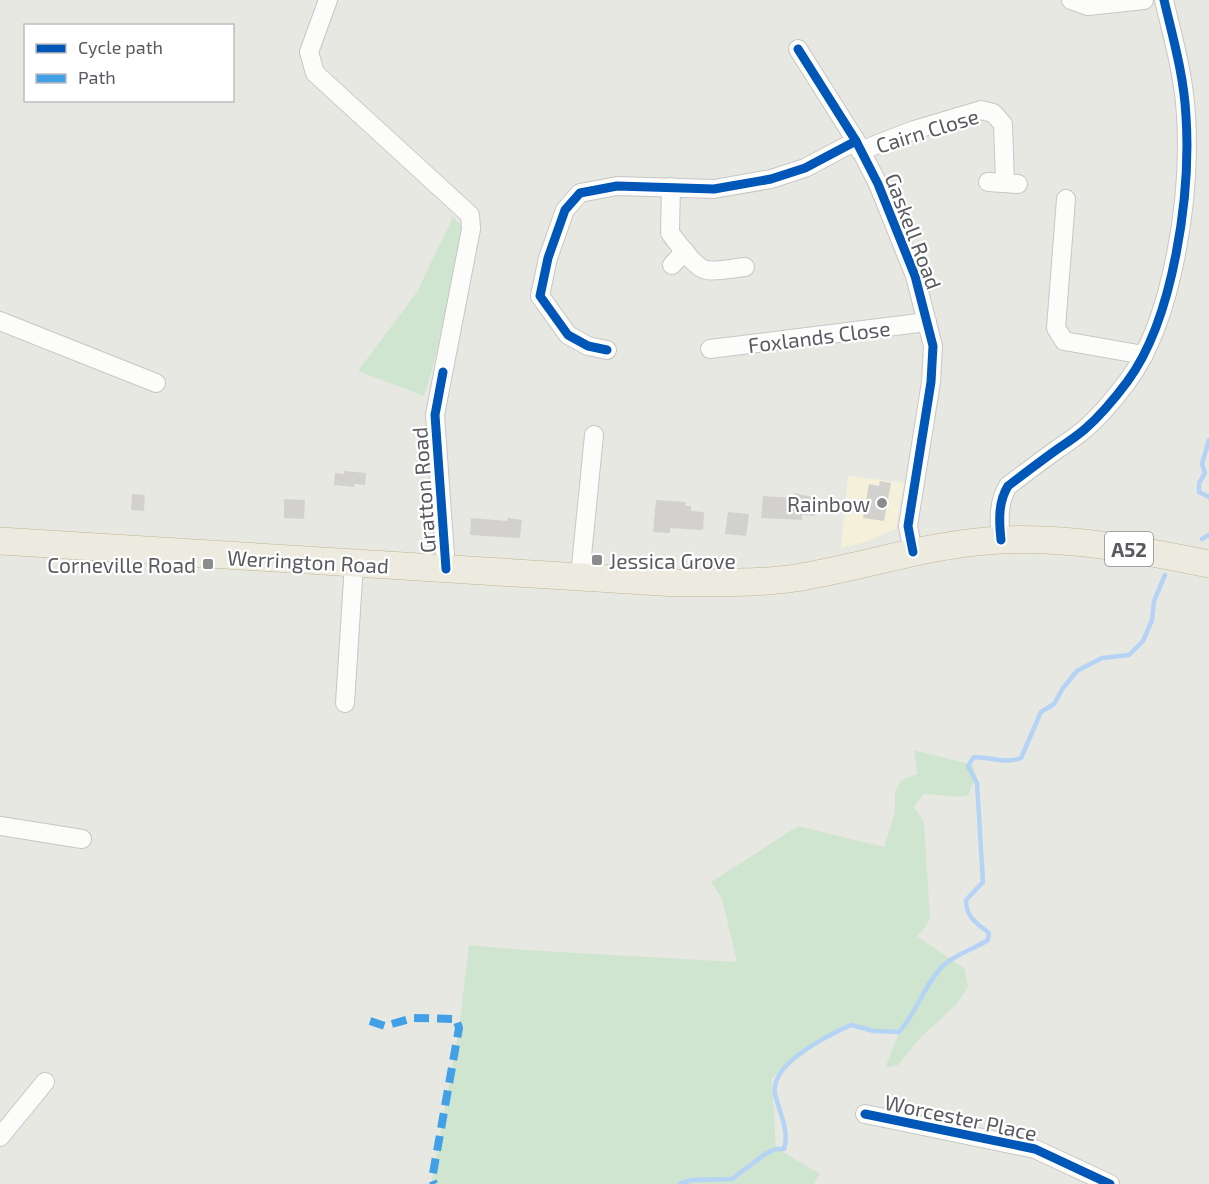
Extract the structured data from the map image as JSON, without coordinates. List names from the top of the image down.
{
  "streets": {
    "highway": ["A52", "Werrington Road"],
    "street": [
      "Cairn Close",
      "Gaskell Road",
      "Foxlands Close",
      "Gratton Road",
      "Worcester Place"
    ]
  },
  "crossings": [
    ["Cairn Close", "Gaskell Road"],
    ["Gaskell Road", "Foxlands Close"],
    ["Gaskell Road", "A52"],
    ["Gaskell Road", "Werrington Road"],
    ["Gratton Road", "Werrington Road"],
    ["A52", "Werrington Road"]
  ],
  "places": {
    "other": ["Rainbow"],
    "transit": ["Jessica Grove", "Corneville Road"]
  },
  "legend": ["Cycle path", "Path"]
}
